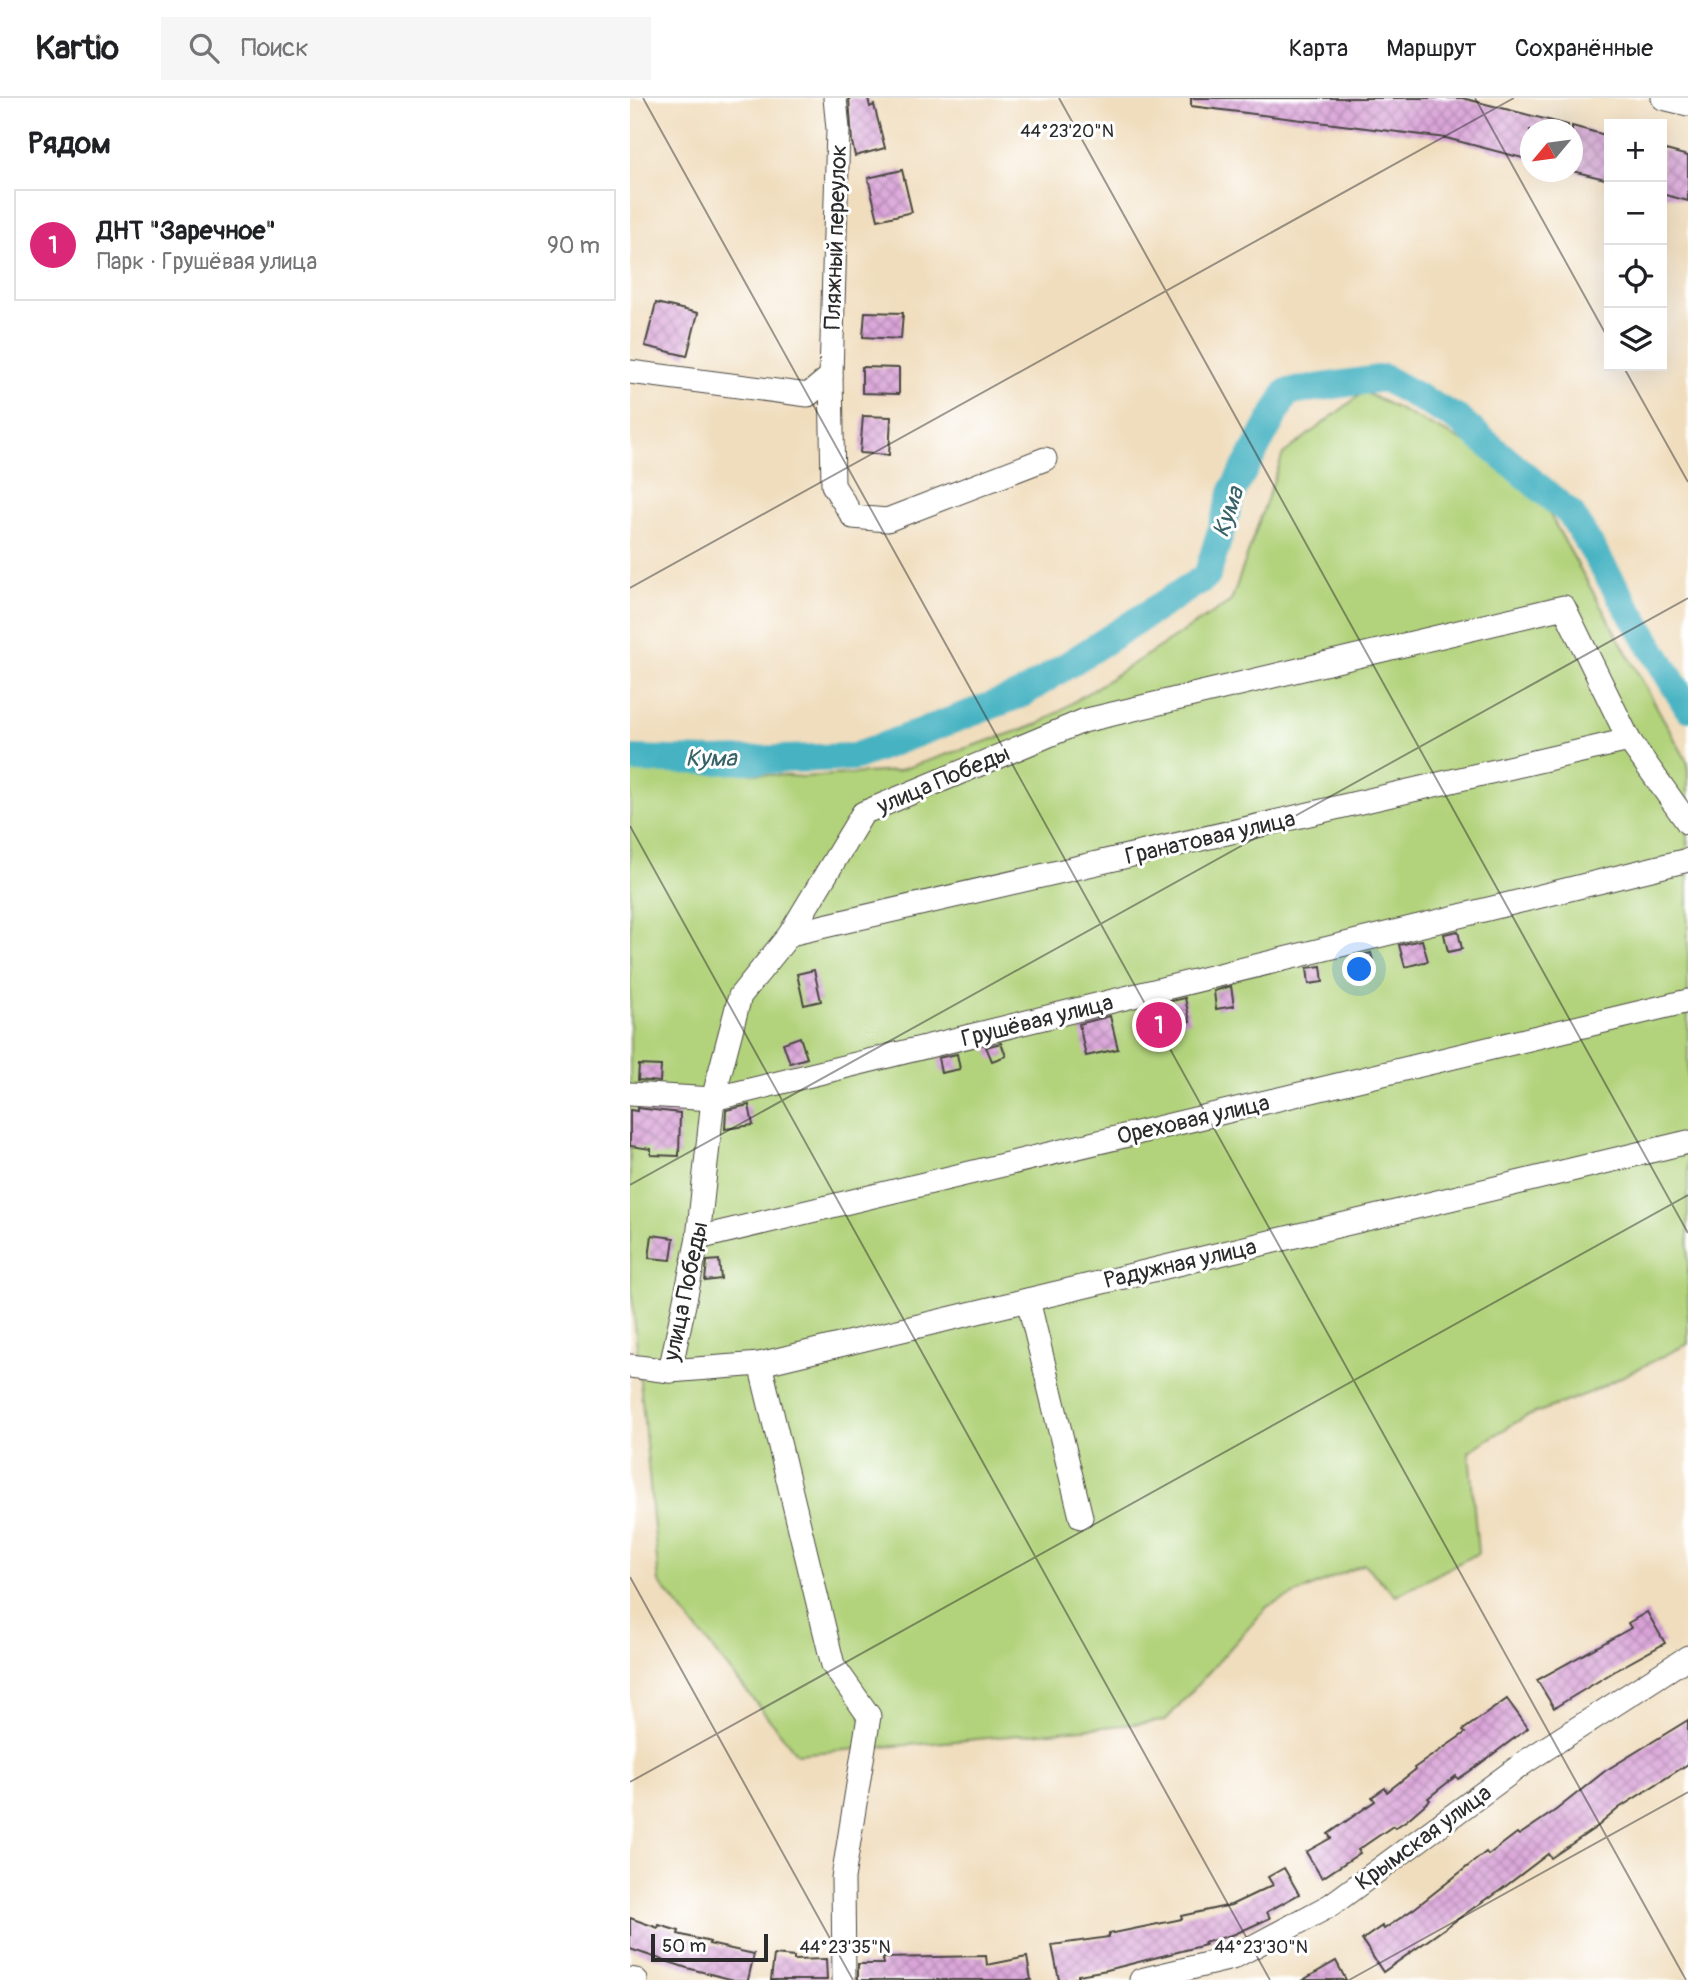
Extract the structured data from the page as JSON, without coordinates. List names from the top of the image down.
{
  "streets": {
    "street": [
      "Пляжный переулок",
      "улица Победы",
      "Гранатовая улица",
      "Грушёвая улица",
      "Ореховая улица",
      "Радужная улица",
      "Крымская улица"
    ]
  },
  "crossings": [
    ["улица Победы", "Гранатовая улица"],
    ["улица Победы", "Грушёвая улица"],
    ["улица Победы", "Ореховая улица"],
    ["улица Победы", "Радужная улица"]
  ],
  "water": ["Кума"],
  "scale_bar": "50 m",
  "north": "bottom left",
  "page": {
    "header": "Kartio",
    "search": "Поиск",
    "nav": ["Карта", "Маршрут", "Сохранённые"],
    "heading": "Рядом",
    "map_buttons": ["+", "−"],
    "list": [
      {
        "mark": "1",
        "name": "ДНТ \"Заречное\"",
        "note": "Парк · Грушёвая улица",
        "value": "90 m"
      }
    ],
    "pins": "1",
    "scale": "50 m"
  },
  "coordinates": ["44°23'20\"N", "44°23'35\"N", "44°23'30\"N"]
}
